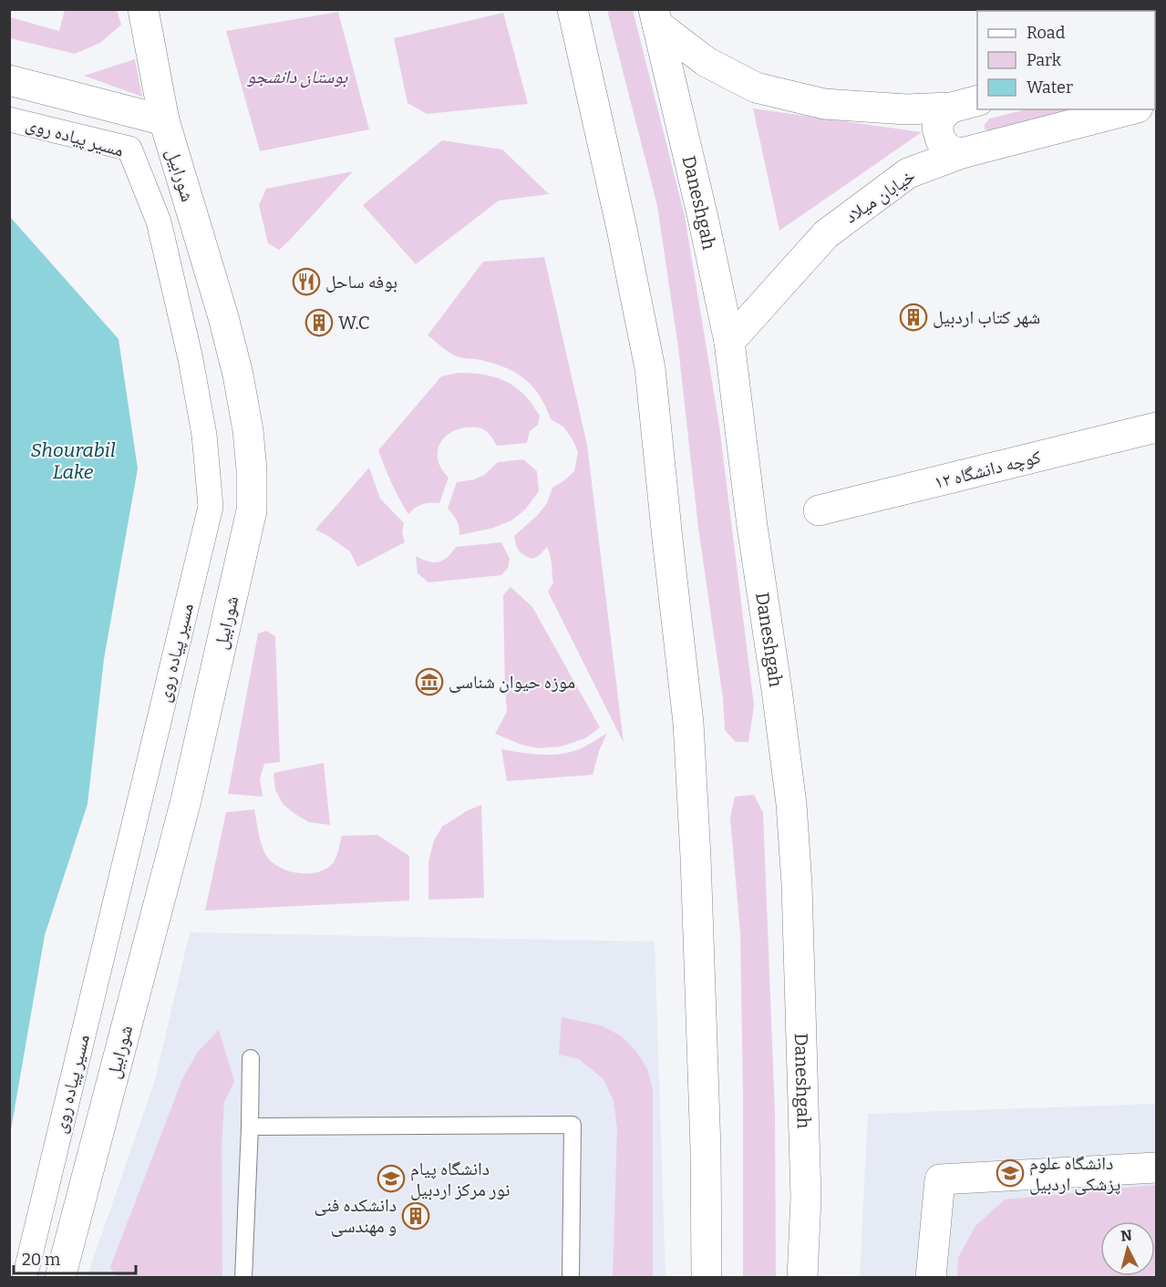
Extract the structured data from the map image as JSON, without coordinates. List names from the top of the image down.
{
  "streets": {
    "street": [
      "مسیر پیاده روی",
      "شورابیل",
      "خیابان میلاد",
      "Daneshgah",
      "کوچه دانشگاه ۱۲"
    ]
  },
  "crossings": [
    ["خیابان میلاد", "Daneshgah"]
  ],
  "water": ["Shourabil Lake"],
  "parks": ["بوستان دانشجو"],
  "places": {
    "restaurant": ["بوفه ساحل"],
    "building": ["شهر کتاب اردبیل", "W.C", "دانشکده فنی و مهندسی"],
    "museum": ["موزه حیوان شناسی"],
    "school or university": ["دانشگاه علوم پزشکی اردبیل", "دانشگاه پیام نور مرکز اردبیل"]
  },
  "legend": ["Road", "Park", "Water"],
  "scale_bar": "20 m",
  "north": "top"
}
